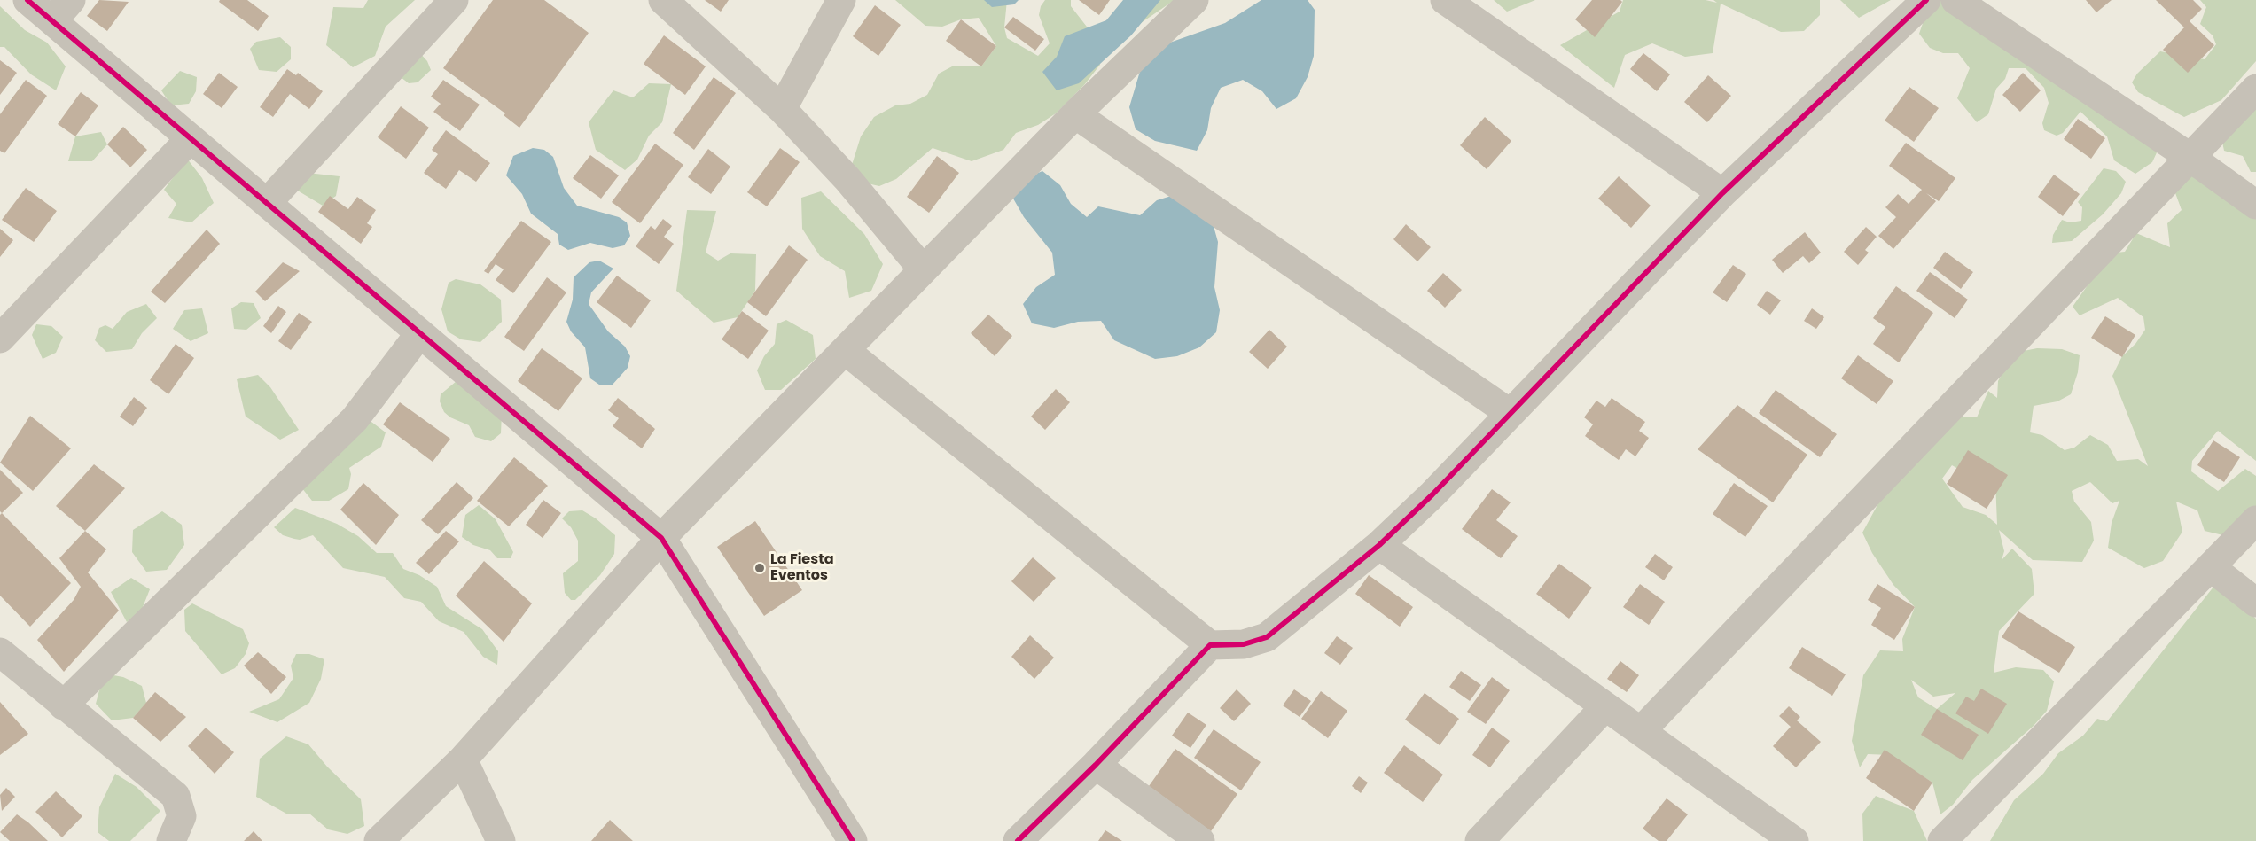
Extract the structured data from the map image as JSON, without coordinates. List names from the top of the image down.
{
  "places": ["La Fiesta Eventos"]
}
